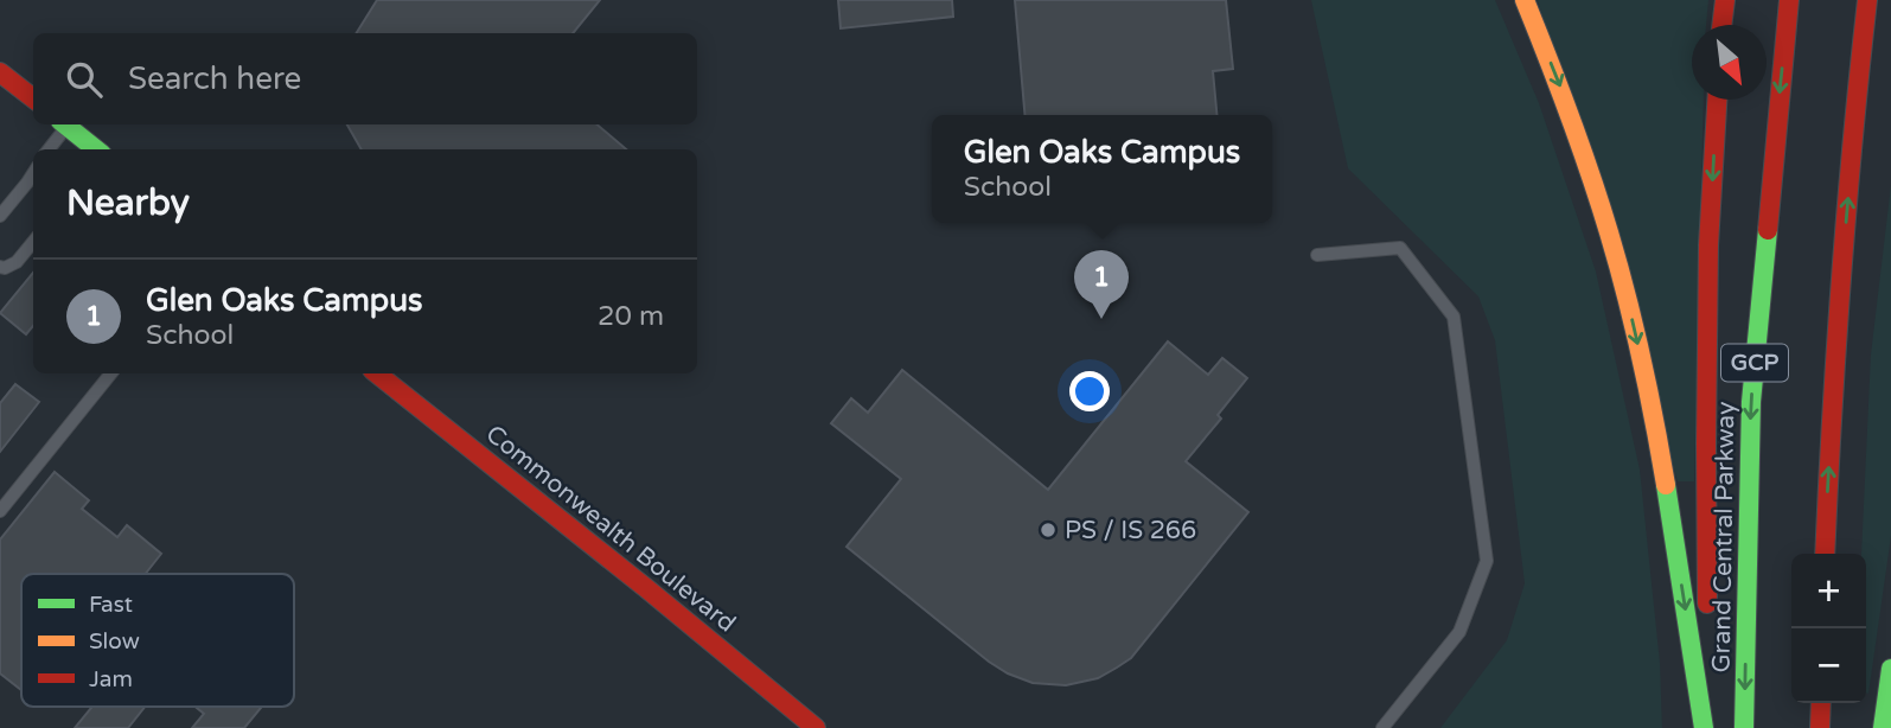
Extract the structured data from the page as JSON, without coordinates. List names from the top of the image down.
{
  "streets": {
    "main road": ["GCP", "Commonwealth Boulevard", "Grand Central Parkway"]
  },
  "places": ["PS / IS 266"],
  "legend": ["Fast", "Slow", "Jam"],
  "north": "bottom right",
  "page": {
    "search": "Search here",
    "popup": ["Glen Oaks Campus", "School"],
    "heading": "Nearby",
    "pins": "1",
    "list": [
      {
        "mark": "1",
        "name": "Glen Oaks Campus",
        "note": "School",
        "value": "20 m"
      }
    ],
    "map_buttons": ["+", "−"]
  }
}
